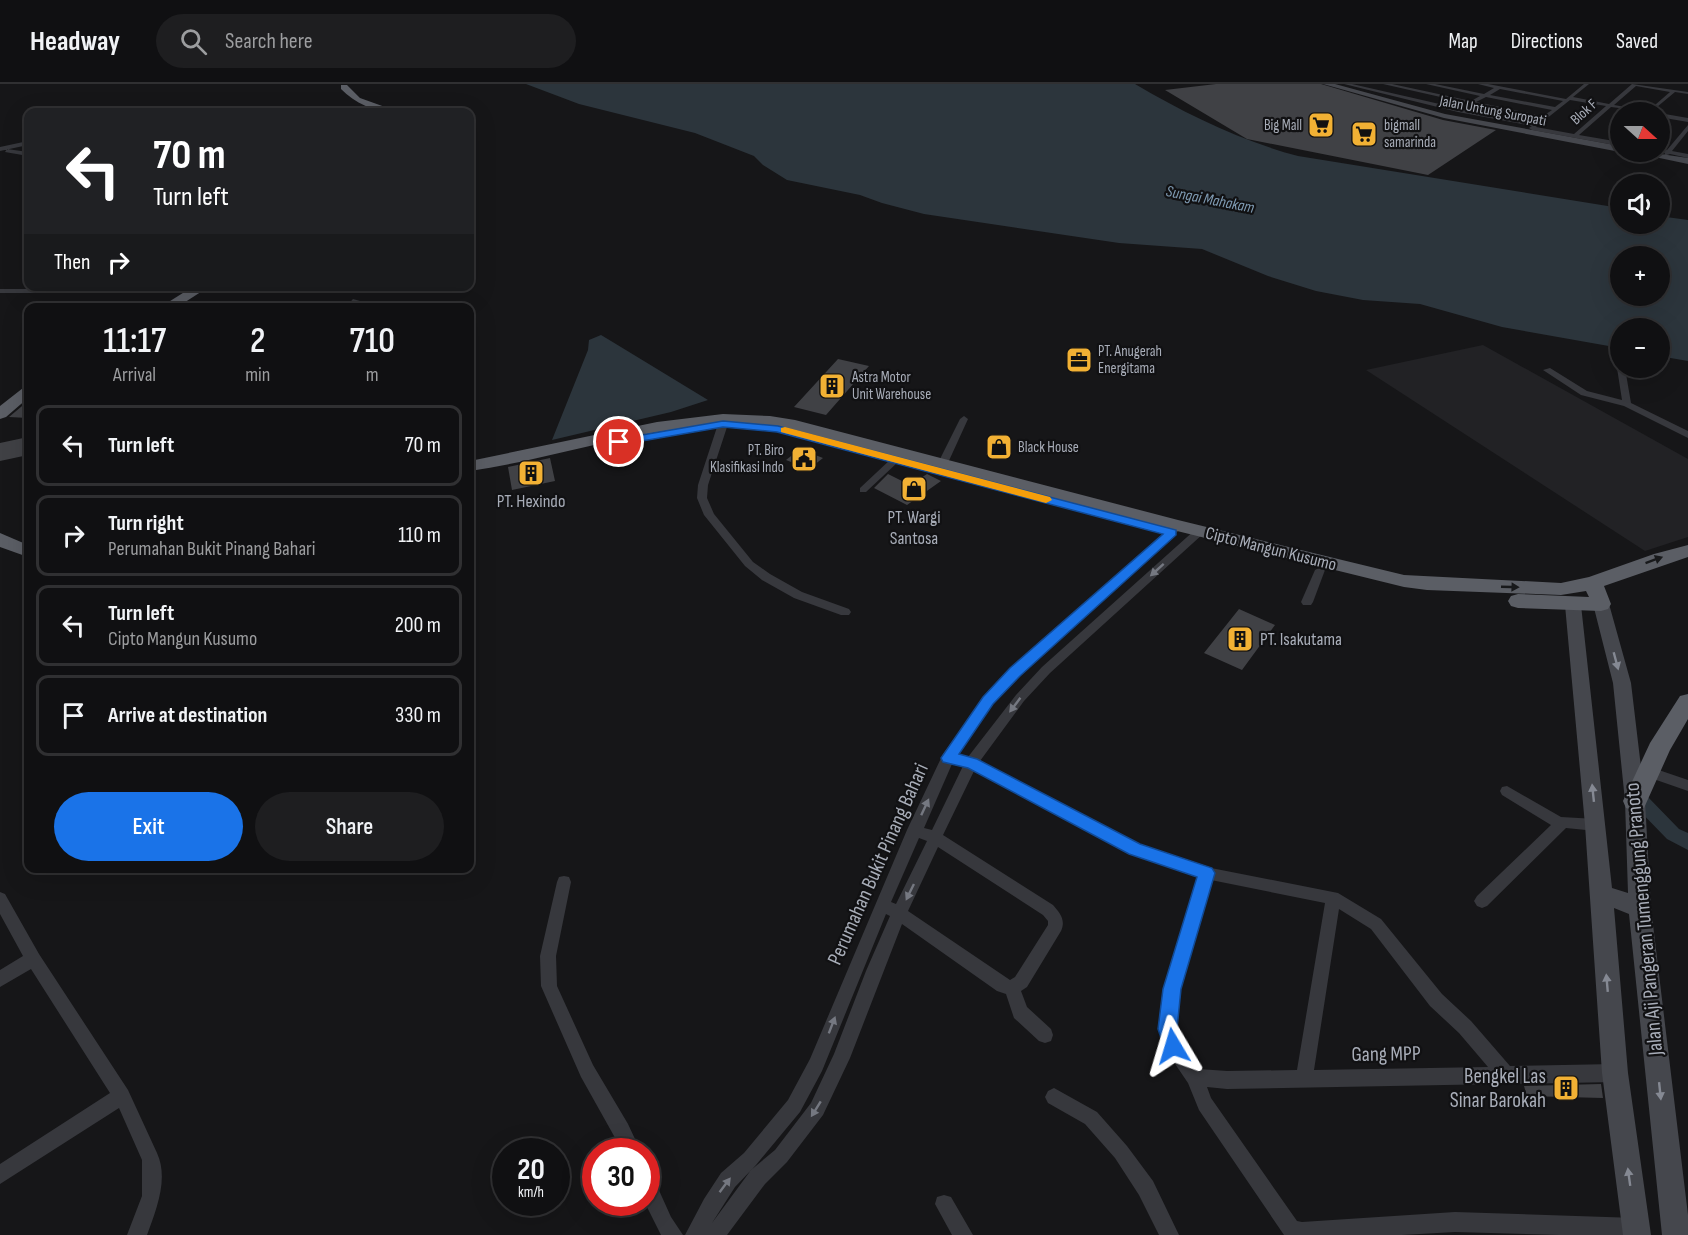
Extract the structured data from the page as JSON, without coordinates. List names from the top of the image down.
{
  "streets": {
    "highway": ["Cipto Mangun Kusumo"],
    "main road": ["Jalan Untung Suropati", "Jalan Aji Pangeran Tumenggung Pranoto"],
    "street": ["Blok F", "Perumahan Bukit Pinang Bahari", "Gang MPP"]
  },
  "crossings": [
    ["Cipto Mangun Kusumo", "Perumahan Bukit Pinang Bahari"],
    ["Cipto Mangun Kusumo", "Jalan Aji Pangeran Tumenggung Pranoto"],
    ["Jalan Aji Pangeran Tumenggung Pranoto", "Gang MPP"]
  ],
  "water": ["Sungai Mahakam"],
  "places": {
    "supermarket": ["Big Mall", "bigmall samarinda"],
    "office": ["PT. Anugerah Energitama"],
    "building": [
      "Astra Motor Unit Warehouse",
      "PT. Hexindo",
      "PT. Isakutama",
      "Bengkel Las Sinar Barokah"
    ],
    "shop": ["Black House", "PT. Wargi Santosa"],
    "public building": ["PT. Biro Klasifikasi Indo"]
  },
  "north": "right",
  "page": {
    "header": "Headway",
    "search": "Search here",
    "nav": ["Map", "Directions", "Saved"],
    "map_buttons": ["+", "−"],
    "turn": ["70 m", "Turn left"],
    "then": "Then",
    "eta": [
      "11:17",
      "Arrival",
      "2",
      "min",
      "710",
      "m"
    ],
    "list": [
      {
        "name": "Turn left",
        "value": "70 m"
      },
      {
        "name": "Turn right",
        "note": "Perumahan Bukit Pinang Bahari",
        "value": "110 m"
      },
      {
        "name": "Turn left",
        "note": "Cipto Mangun Kusumo",
        "value": "200 m"
      },
      {
        "name": "Arrive at destination",
        "value": "330 m"
      }
    ],
    "buttons": ["Exit", "Share"],
    "speed": "20 km/h",
    "limit": "30"
  }
}
